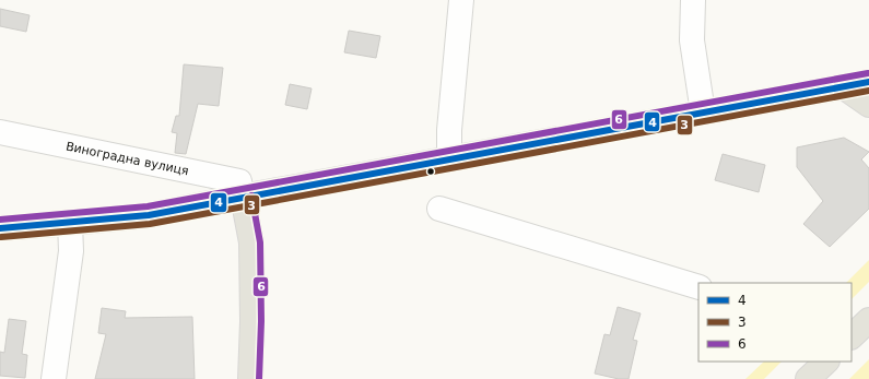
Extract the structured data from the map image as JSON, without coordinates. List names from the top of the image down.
{
  "streets": {
    "street": ["Виноградна вулиця"]
  },
  "lines": ["transit line 6", "transit line 4", "transit line 3"],
  "legend": ["4", "3", "6"]
}
